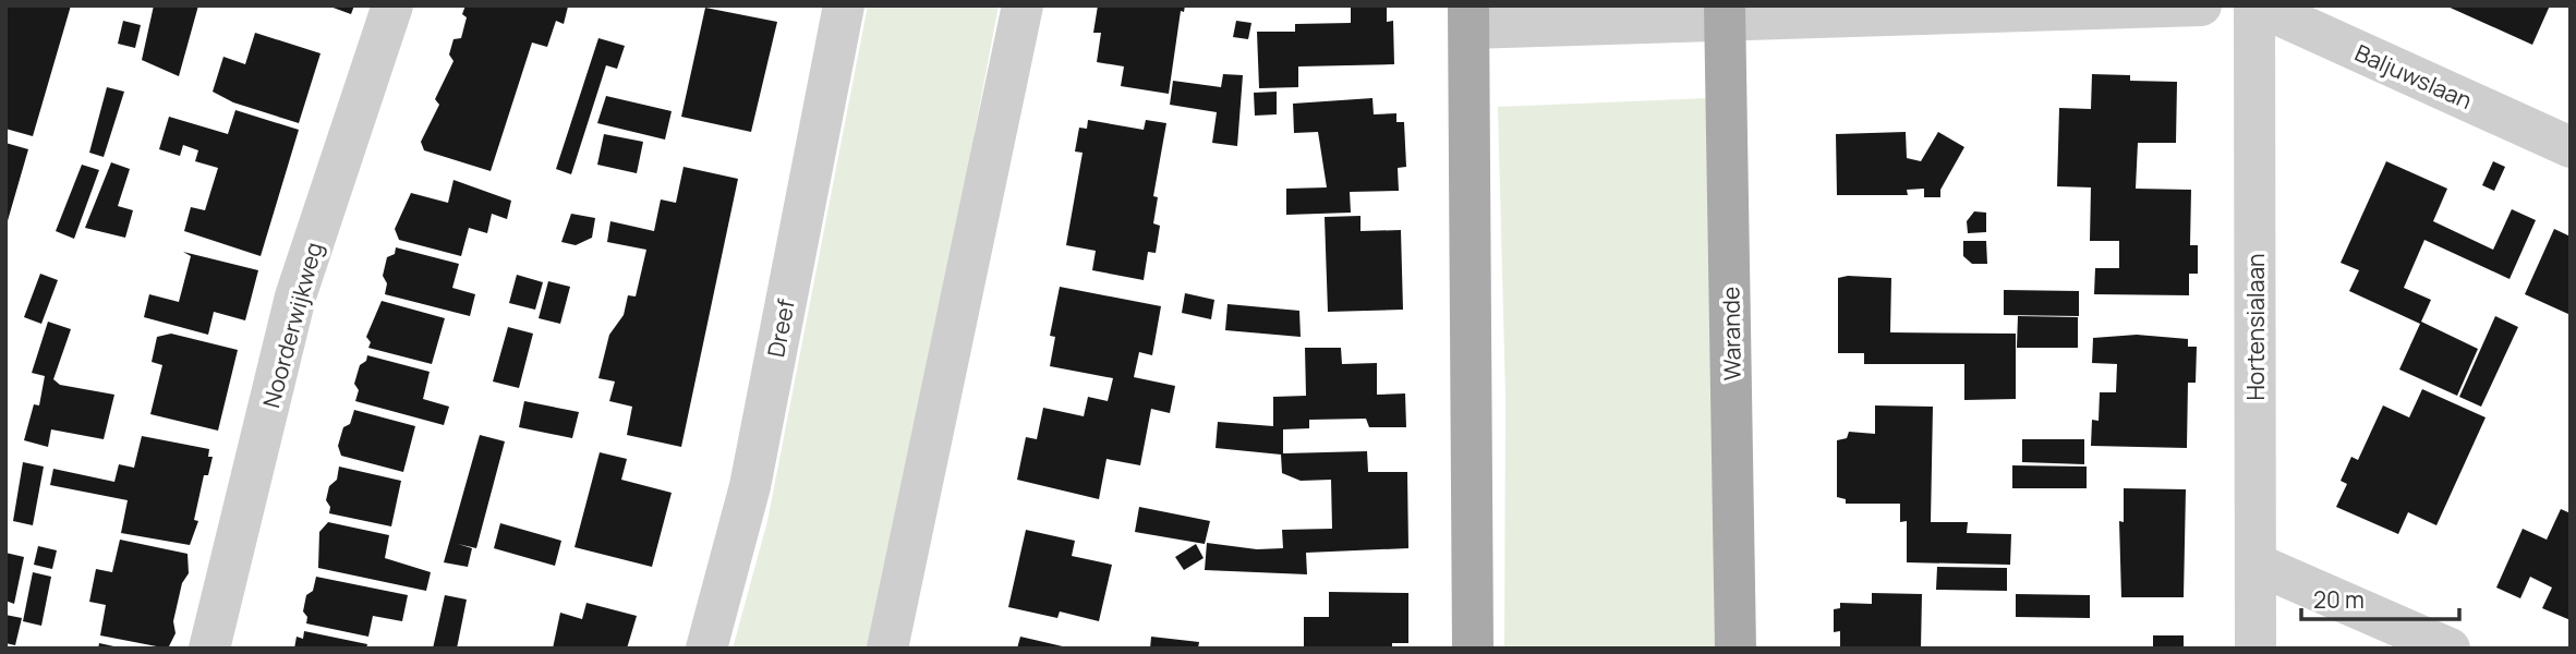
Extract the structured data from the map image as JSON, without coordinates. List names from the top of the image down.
{
  "streets": {
    "main road": ["Warande"],
    "street": [
      "Baljuwslaan",
      "Noorderwijkweg",
      "Hortensialaan",
      "Dreef"
    ]
  },
  "crossings": [
    ["Baljuwslaan", "Hortensialaan"]
  ],
  "scale_bar": "20 m"
}
